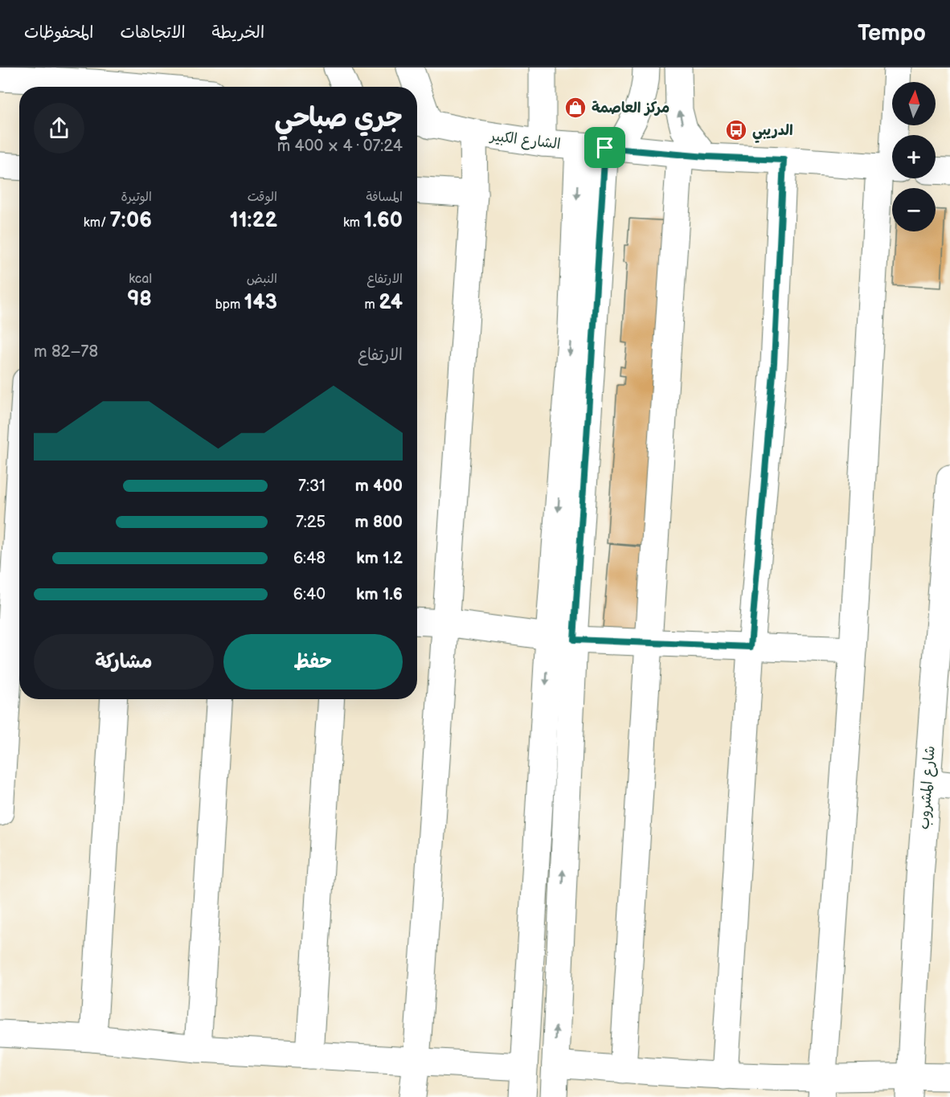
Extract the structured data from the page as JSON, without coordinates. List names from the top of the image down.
{
  "streets": {
    "street": ["الشارع الكبير", "شارع المشروب"]
  },
  "places": {
    "shop": ["مركز العاصمة"],
    "bus stop": ["الدريبي"]
  },
  "north": "top",
  "page": {
    "header": "Tempo",
    "nav": ["الخريطة", "الاتجاهات", "المحفوظات"],
    "map_buttons": ["+", "−"],
    "heading": ["جري صباحي", "07:24 · 4 × 400 m"],
    "stats": [
      ["المسافة", "1.60 km"],
      ["الوقت", "11:22"],
      ["الوتيرة", "7:06 /km"],
      ["الارتفاع", "24 m"],
      ["النبض", "143 bpm"],
      ["kcal", "98"]
    ],
    "chart": ["الارتفاع", "78–82 m"],
    "list": [
      {
        "name": "400 m",
        "note": "7:31"
      },
      {
        "name": "800 m",
        "note": "7:25"
      },
      {
        "name": "1.2 km",
        "note": "6:48"
      },
      {
        "name": "1.6 km",
        "note": "6:40"
      }
    ],
    "buttons": ["حفظ", "مشاركة"]
  }
}
